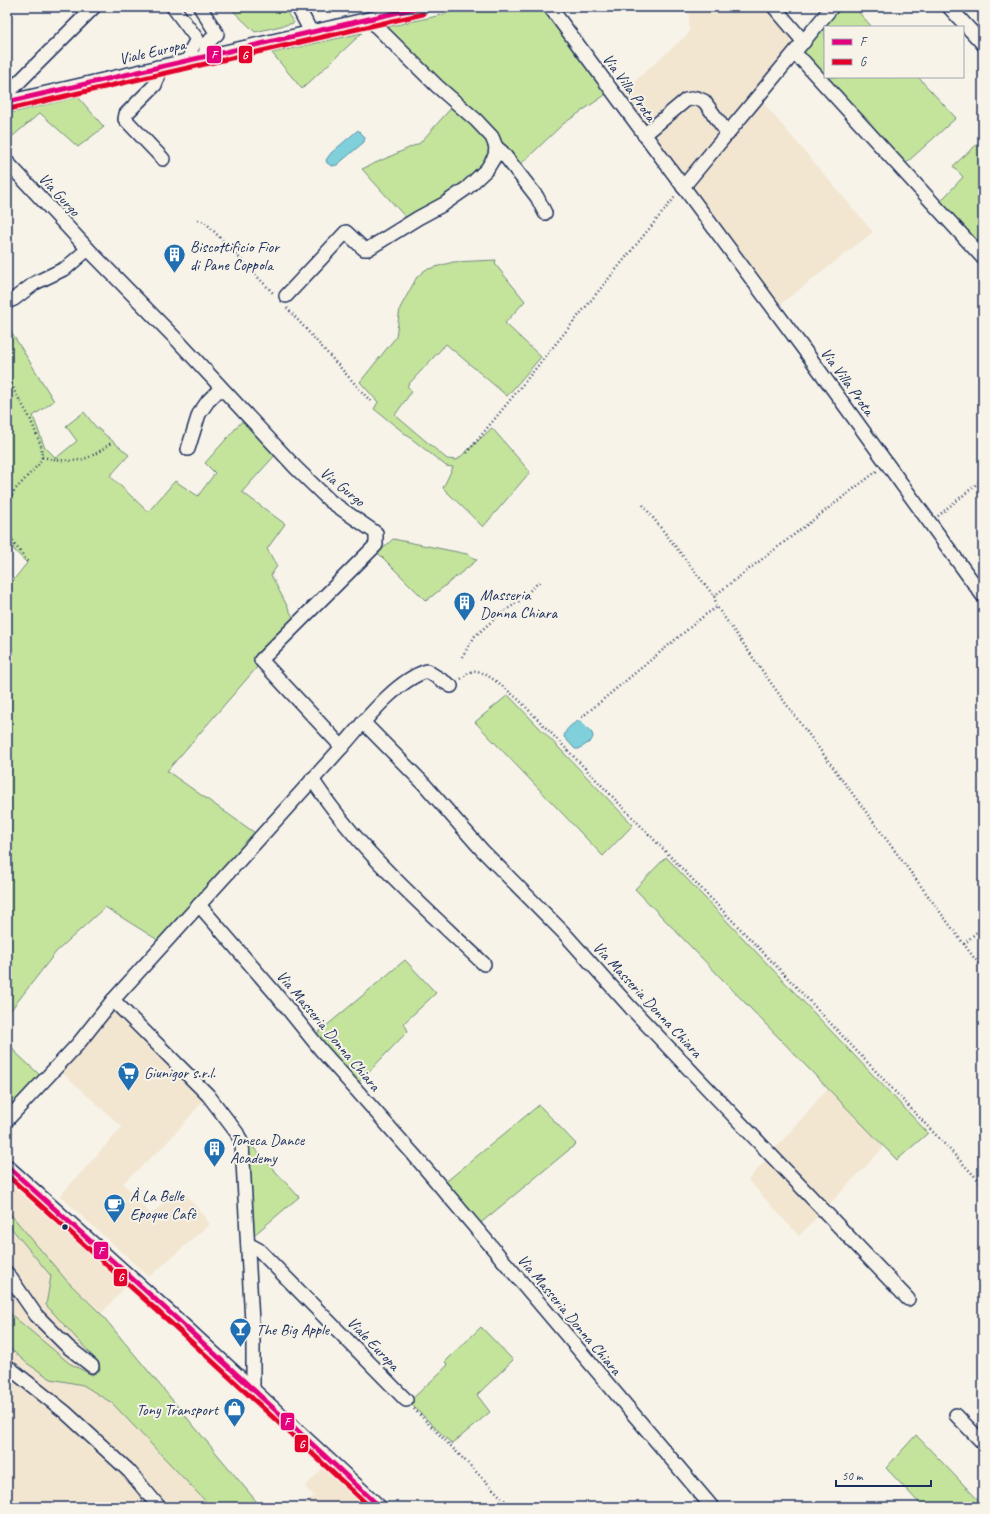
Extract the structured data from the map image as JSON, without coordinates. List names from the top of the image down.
{
  "streets": {
    "street": [
      "Viale Europa",
      "Via Villa Prota",
      "Via Gurgo",
      "Via Masseria Donna Chiara"
    ]
  },
  "places": {
    "building": ["Biscottificio Fior di Pane Coppola", "Masseria Donna Chiara", "Toneca Dance Academy"],
    "supermarket": ["Giunigor s.r.l."],
    "cafe": ["À La Belle Epoque Cafè"],
    "bar": ["The Big Apple"],
    "shop": ["Tony Transport"]
  },
  "lines": ["transit line F", "transit line G"],
  "legend": ["F", "G"],
  "scale_bar": "50 m"
}
